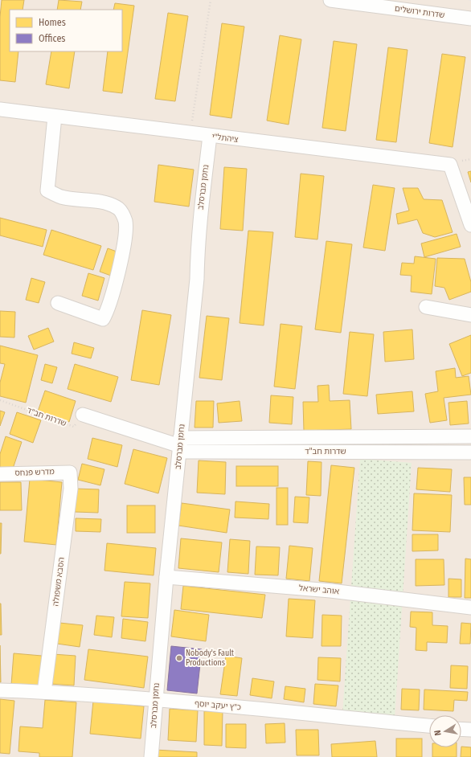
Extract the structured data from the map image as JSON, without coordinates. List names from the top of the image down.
{
  "streets": {
    "street": [
      "שדרות ירושלים",
      "ציהתל\"י",
      "נחמן מברסלב",
      "שדרות חב\"ד",
      "מדרש פנחס",
      "הסבא משפולה",
      "אוהב ישראל",
      "כ\"ץ יעקב יוסף"
    ]
  },
  "crossings": [
    ["ציהתל\"י", "נחמן מברסלב"],
    ["נחמן מברסלב", "שדרות חב\"ד"],
    ["נחמן מברסלב", "אוהב ישראל"],
    ["נחמן מברסלב", "כ\"ץ יעקב יוסף"],
    ["מדרש פנחס", "הסבא משפולה"],
    ["הסבא משפולה", "כ\"ץ יעקב יוסף"]
  ],
  "places": ["Nobody's Fault Productions"],
  "legend": ["Homes", "Offices"],
  "north": "left"
}
